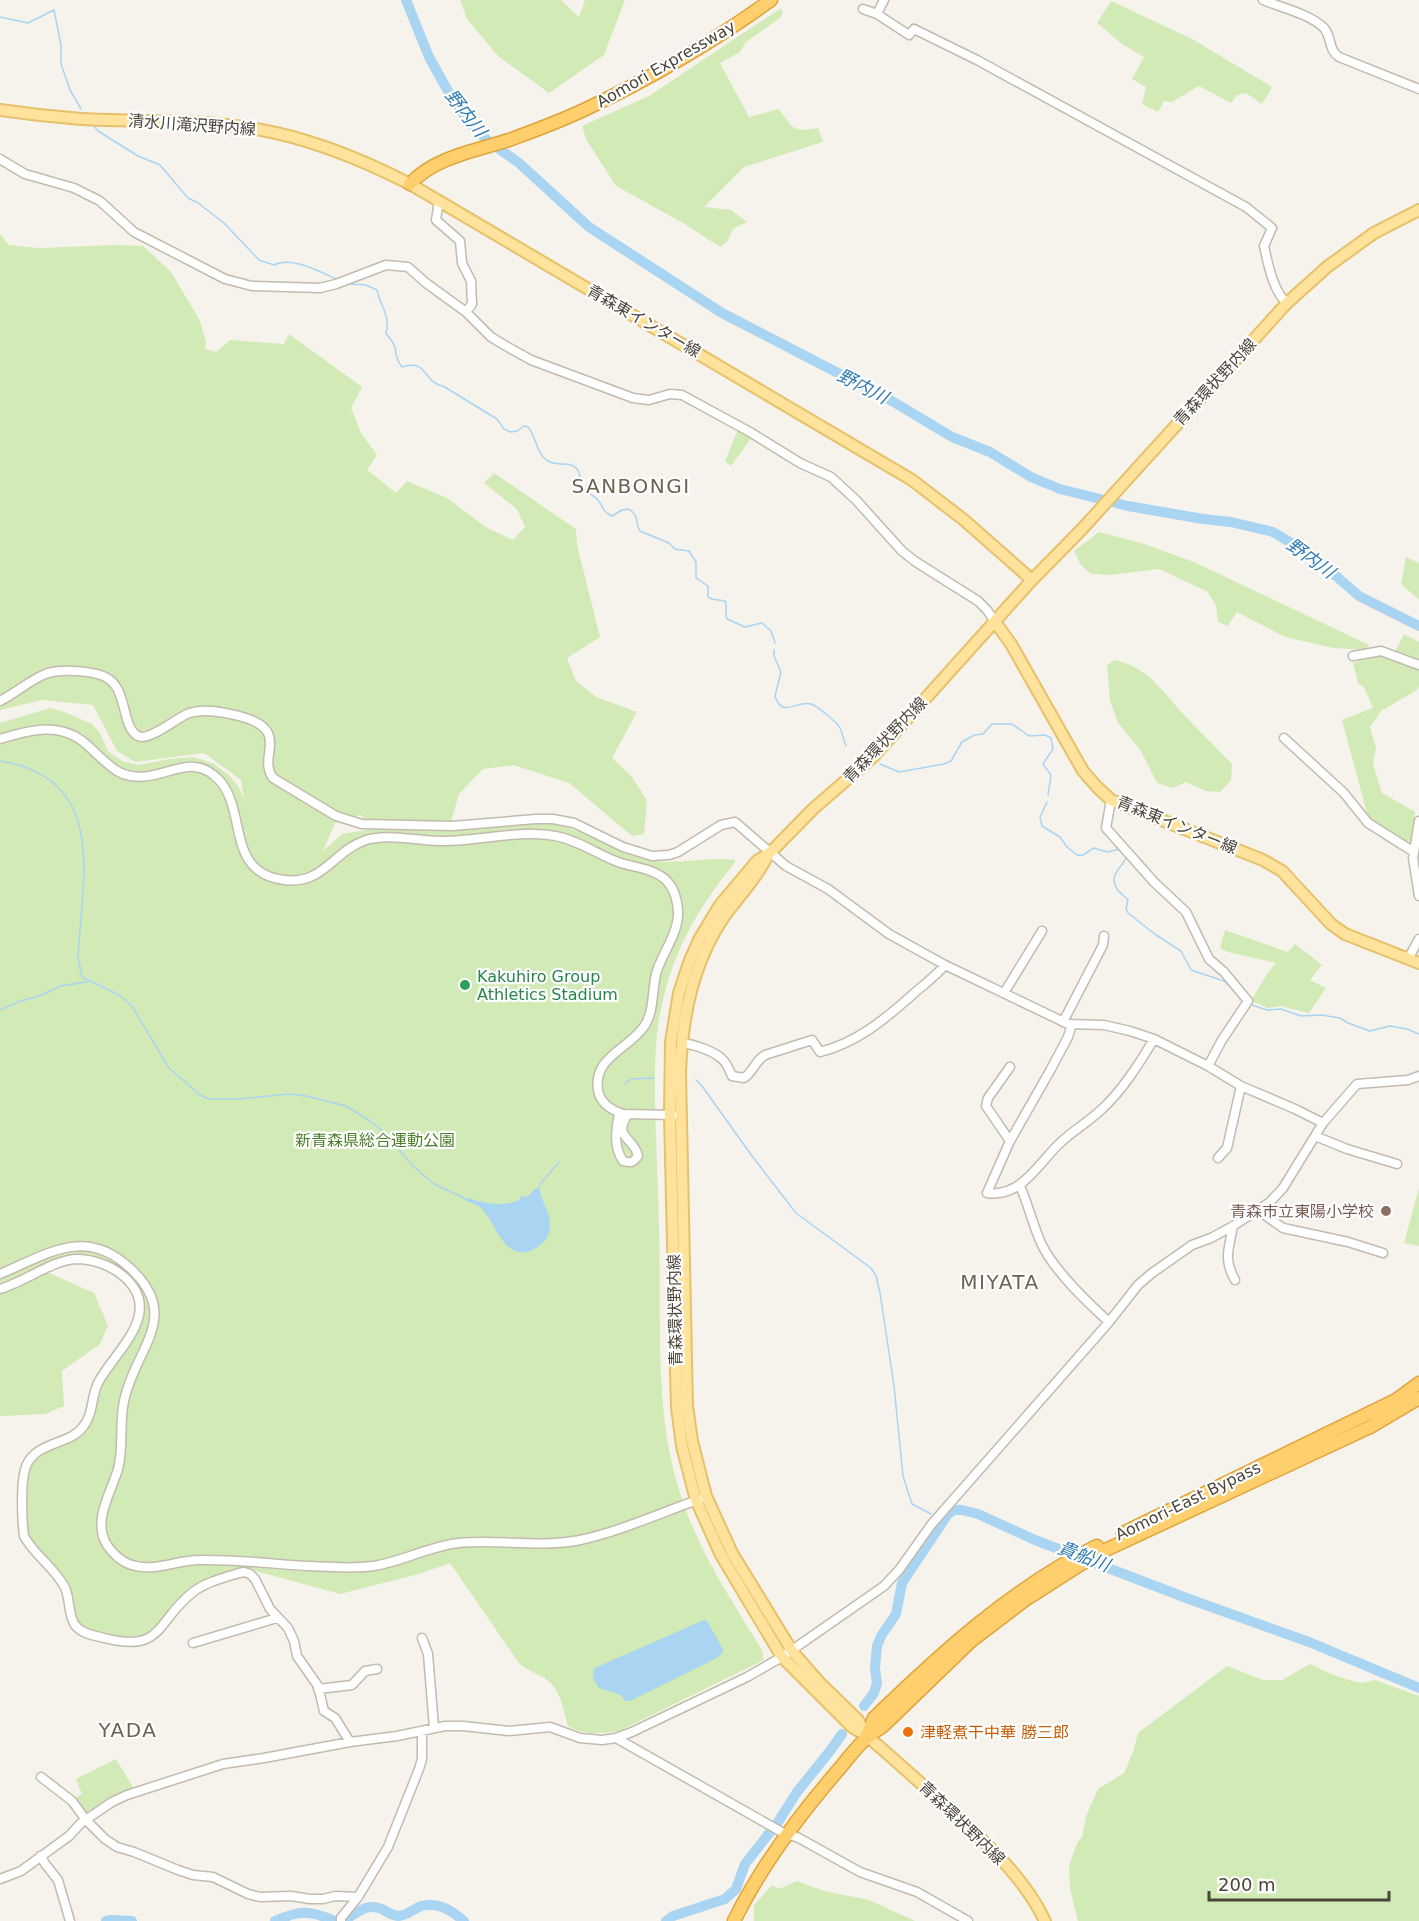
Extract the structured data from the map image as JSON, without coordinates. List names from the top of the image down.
{
  "streets": {
    "highway": ["Aomori Expressway", "Aomori-East Bypass"],
    "main road": ["清水川滝沢野内線", "青森東インター線", "青森環状野内線"]
  },
  "crossings": [
    ["Aomori Expressway", "清水川滝沢野内線"],
    ["Aomori Expressway", "青森東インター線"],
    ["清水川滝沢野内線", "青森東インター線"],
    ["青森東インター線", "青森環状野内線"],
    ["青森環状野内線", "Aomori-East Bypass"]
  ],
  "districts": ["SANBONGI", "MIYATA", "YADA"],
  "water": ["野内川", "貴船川"],
  "parks": ["新青森県総合運動公園"],
  "places": ["Kakuhiro Group Athletics Stadium", "青森市立東陽小学校", "津軽煮干中華 勝三郎"],
  "scale_bar": "200 m"
}
